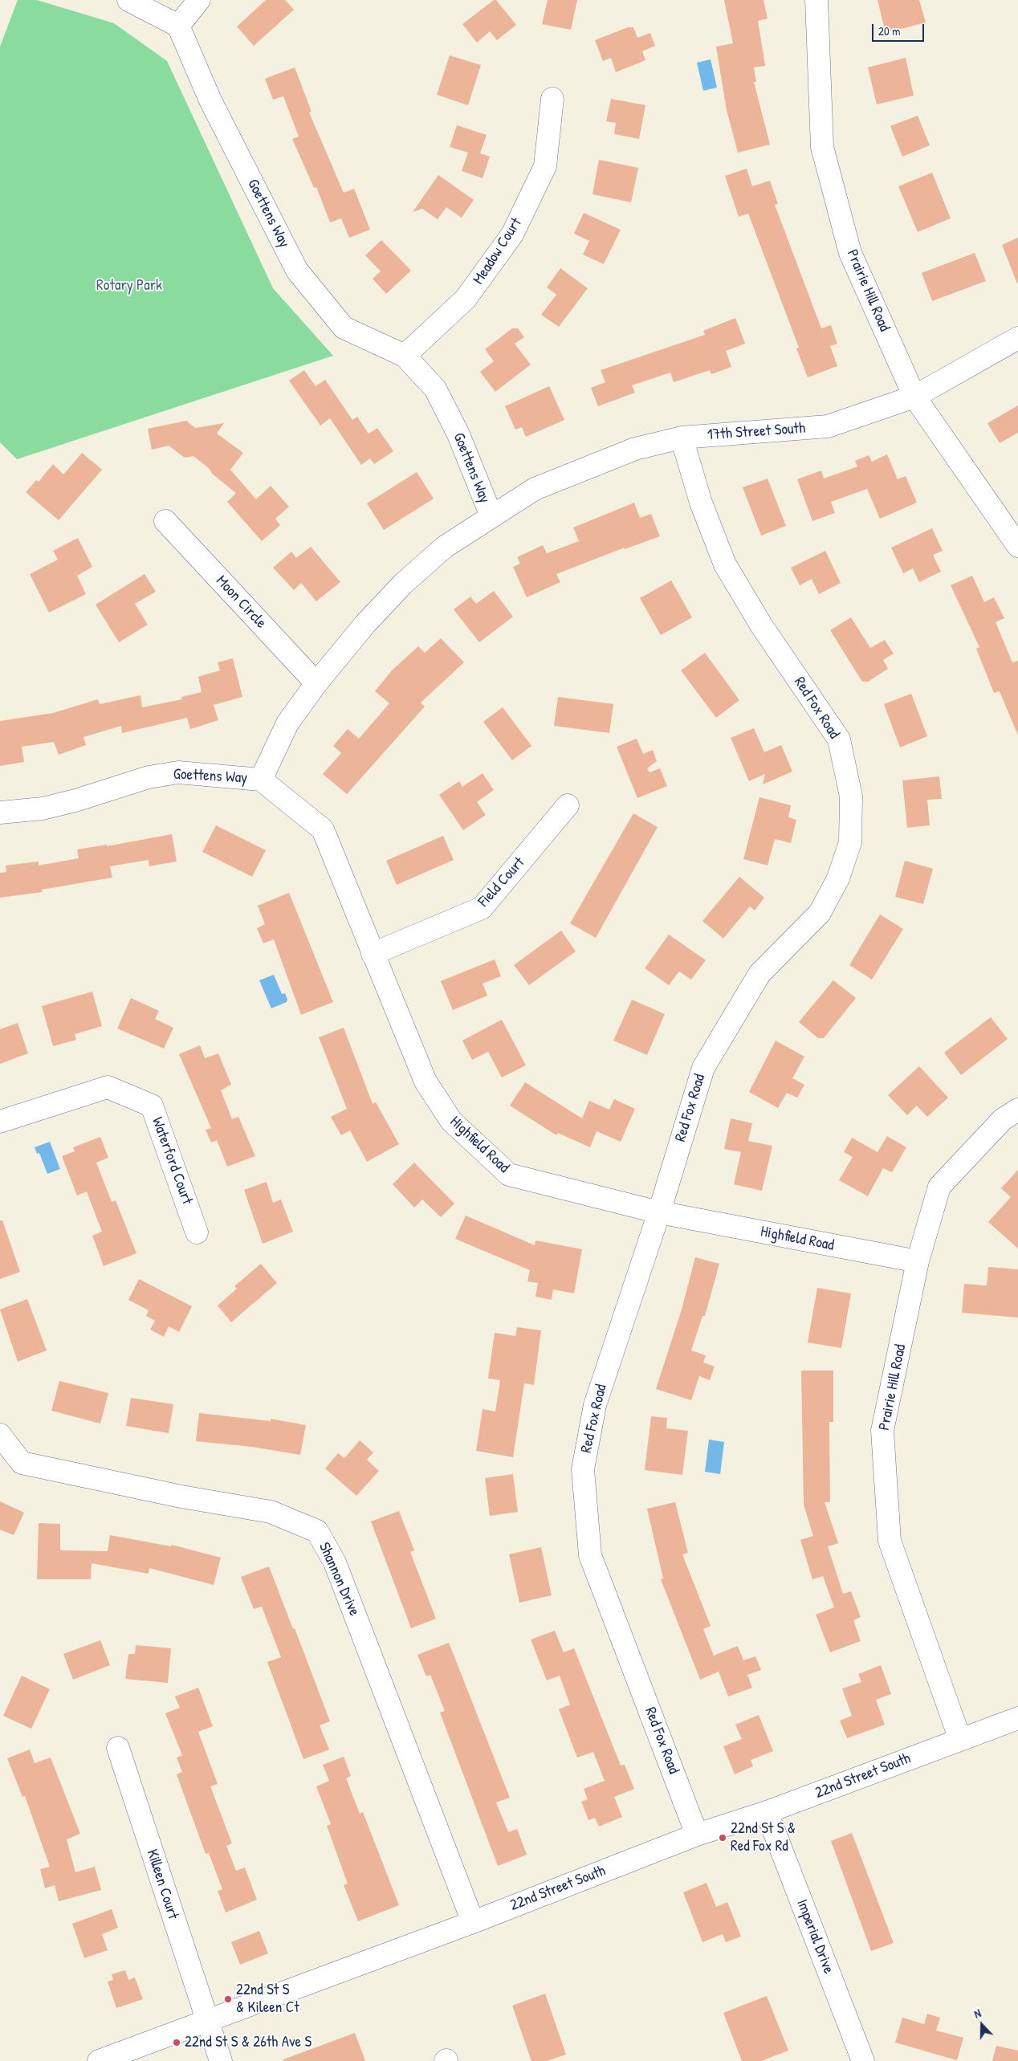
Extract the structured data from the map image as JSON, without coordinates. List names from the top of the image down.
{
  "streets": {
    "street": [
      "Goettens Way",
      "Meadow Court",
      "Prairie Hill Road",
      "17th Street South",
      "Moon Circle",
      "Red Fox Road",
      "Field Court",
      "Highfield Road",
      "Waterford Court",
      "Shannon Drive",
      "22nd Street South",
      "Killeen Court",
      "Imperial Drive"
    ]
  },
  "crossings": [
    ["Goettens Way", "Meadow Court"],
    ["Goettens Way", "17th Street South"],
    ["Goettens Way", "Moon Circle"],
    ["Goettens Way", "Highfield Road"],
    ["Prairie Hill Road", "17th Street South"],
    ["Prairie Hill Road", "Highfield Road"],
    ["Prairie Hill Road", "22nd Street South"],
    ["17th Street South", "Red Fox Road"],
    ["Red Fox Road", "Highfield Road"],
    ["Red Fox Road", "22nd Street South"],
    ["Field Court", "Highfield Road"],
    ["Shannon Drive", "22nd Street South"],
    ["22nd Street South", "Killeen Court"],
    ["22nd Street South", "Imperial Drive"]
  ],
  "parks": ["Rotary Park"],
  "places": ["22nd St S & Red Fox Rd", "22nd St S & Kileen Ct", "22nd St S & 26th Ave S"],
  "scale_bar": "20 m",
  "north": "top"
}
